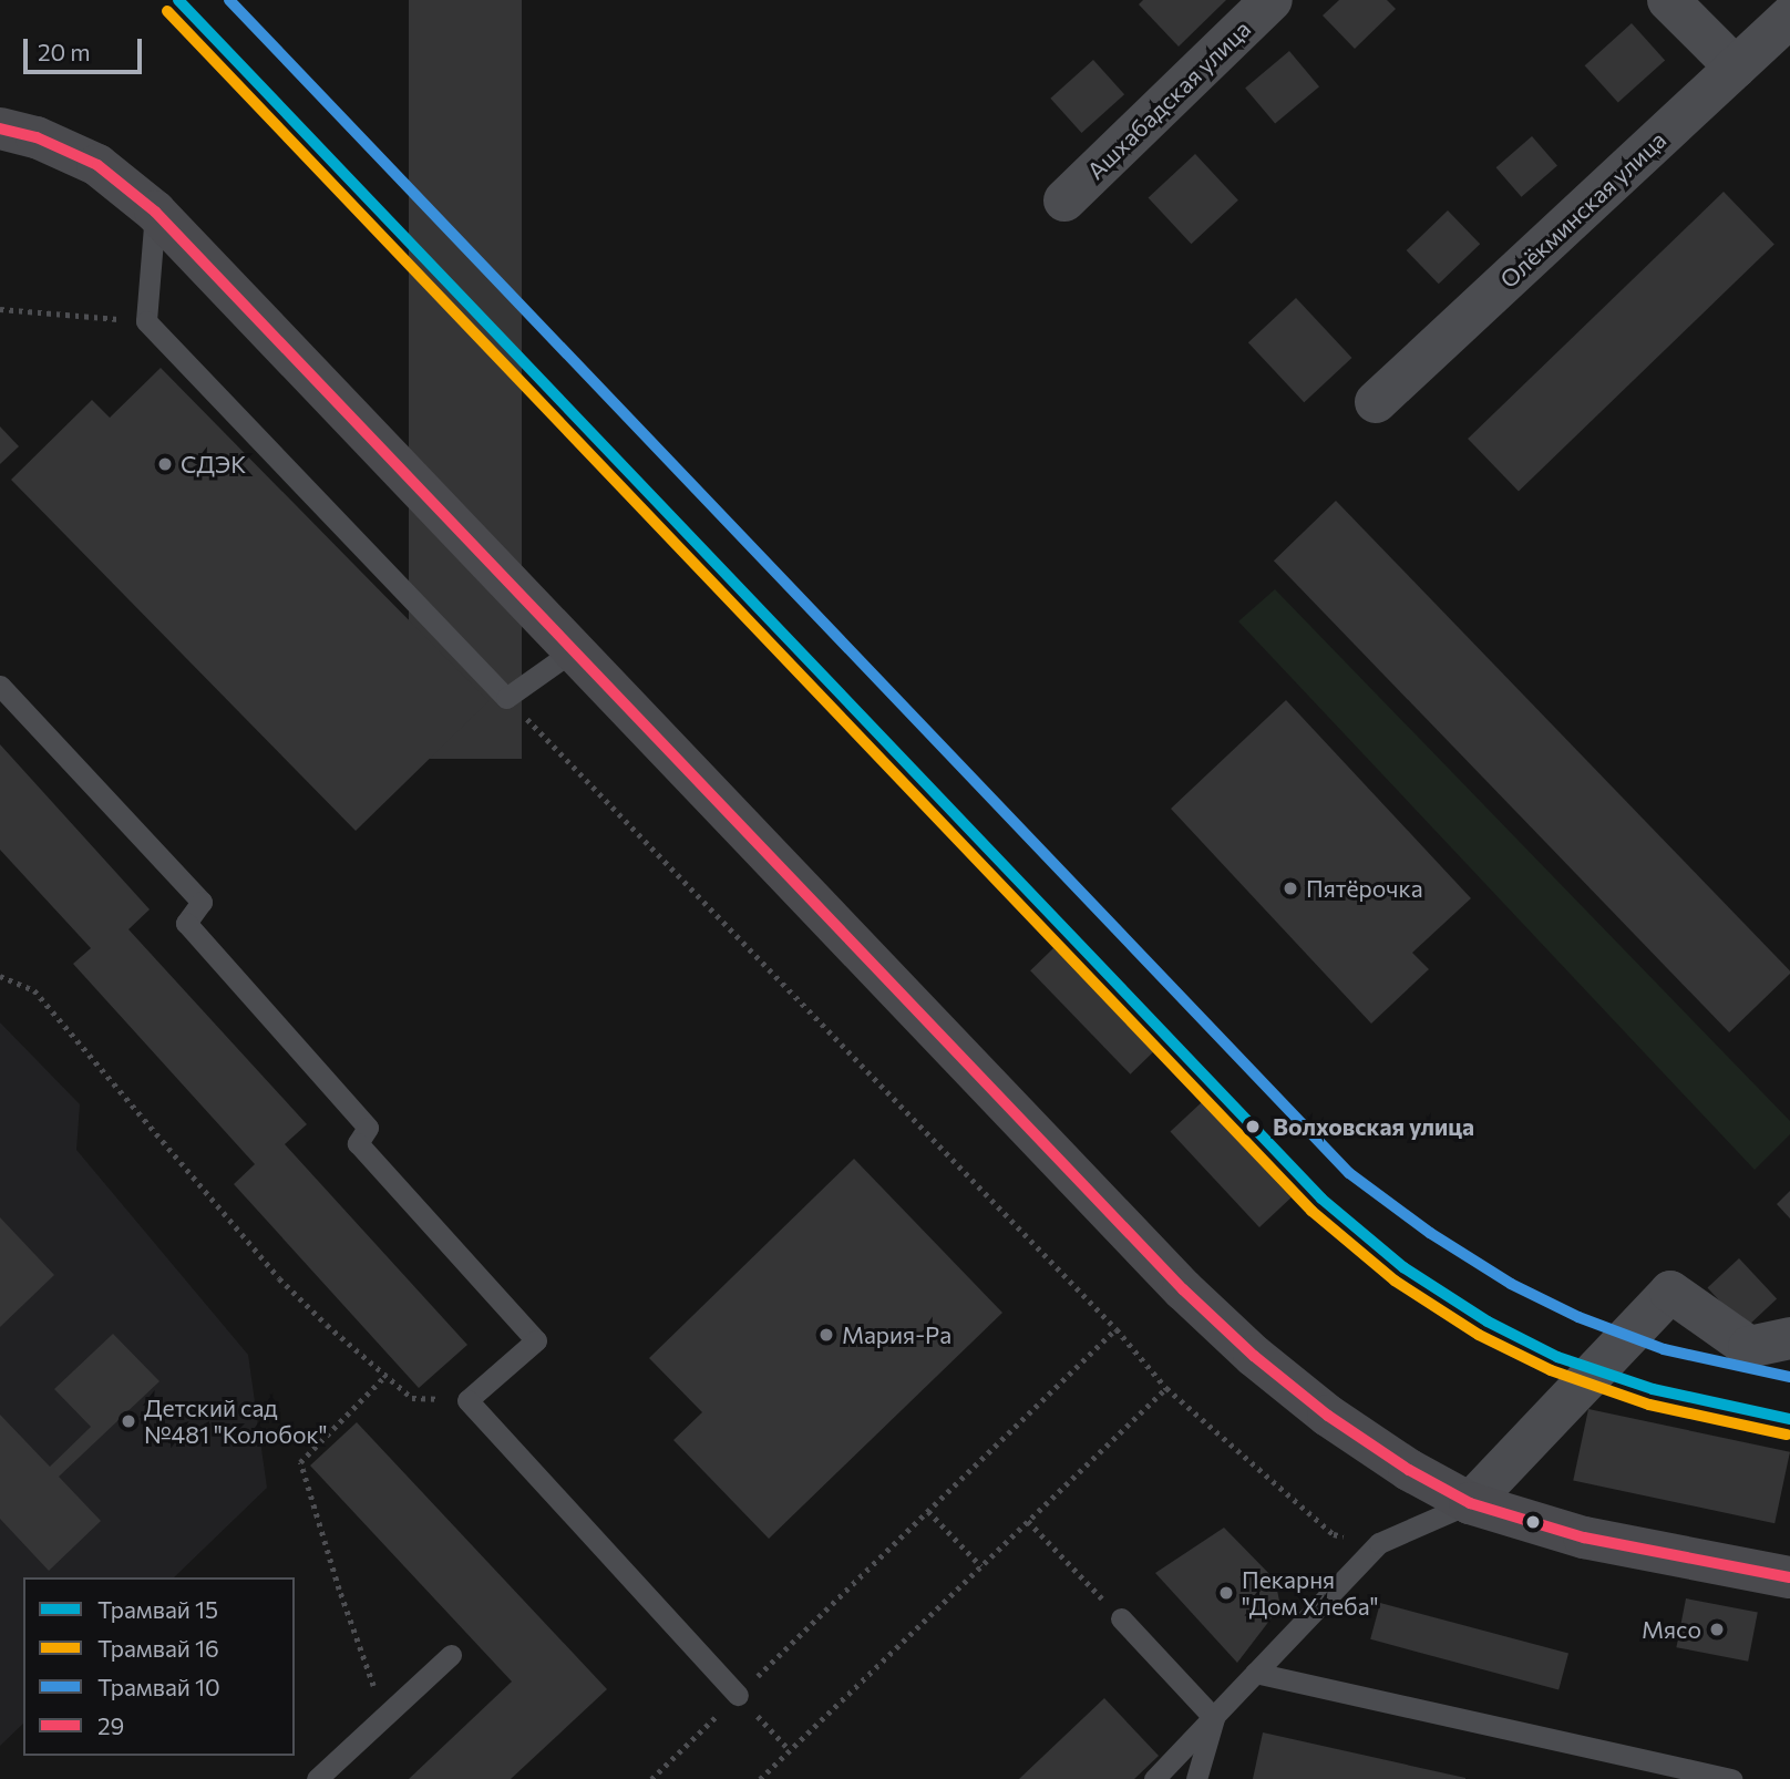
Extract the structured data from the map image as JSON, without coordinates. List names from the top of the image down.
{
  "streets": {
    "street": ["Ашхабадская улица", "Олёкминская улица"]
  },
  "places": [
    "СДЭК",
    "Пятёрочка",
    "Волховская улица",
    "Мария-Ра",
    "Детский сад №481 \"Колобок\"",
    "Пекарня \"Дом Хлеба\"",
    "Мясо"
  ],
  "lines": [
    "tram line 15",
    "tram line 10",
    "tram line 16",
    "transit line 29"
  ],
  "legend": [
    "Трамвай 15",
    "Трамвай 16",
    "Трамвай 10",
    "29"
  ],
  "scale_bar": "20 m"
}
